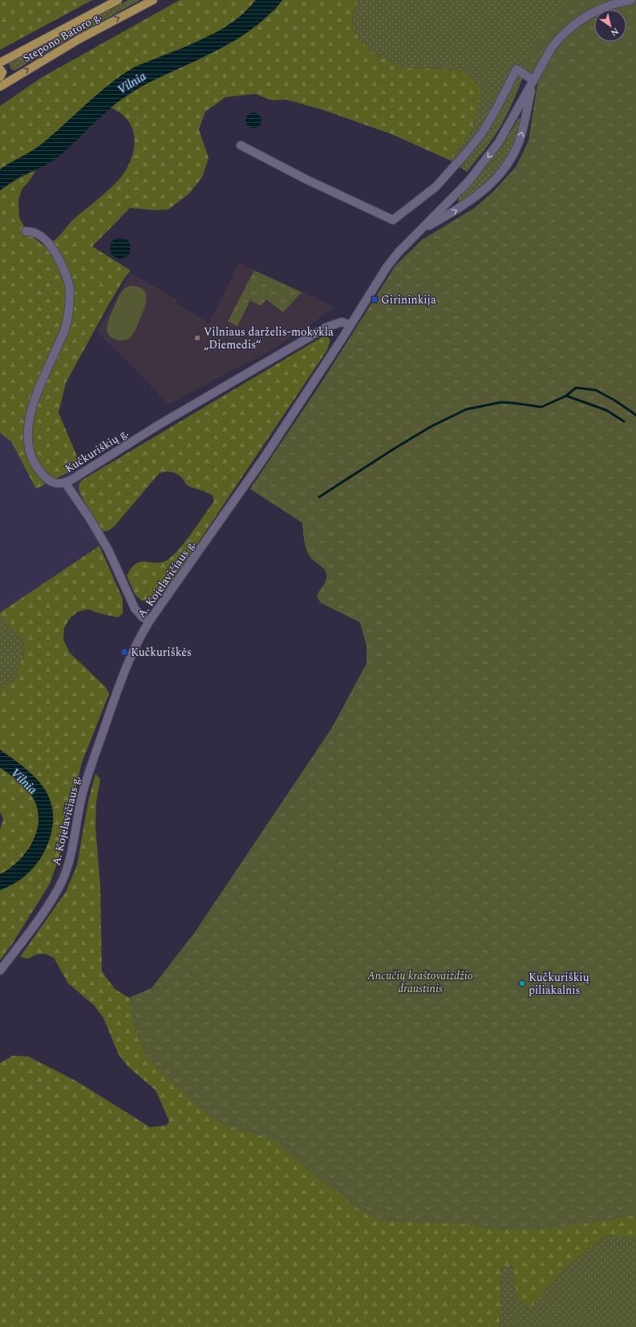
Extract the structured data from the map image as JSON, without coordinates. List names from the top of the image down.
{
  "streets": {
    "main road": ["Stepono Batoro g."],
    "street": ["Kučkuriškių g.", "A. Kojelavičiaus g."]
  },
  "crossings": [
    ["Kučkuriškių g.", "A. Kojelavičiaus g."]
  ],
  "water": ["Vilnia"],
  "parks": ["Ancučių kraštovaizdžio draustinis"],
  "places": {
    "transit": ["Girininkija", "Kučkuriškės"],
    "other": ["Vilniaus darželis-mokykla „Diemedis“", "Kučkuriškių piliakalnis"]
  },
  "north": "bottom right"
}
